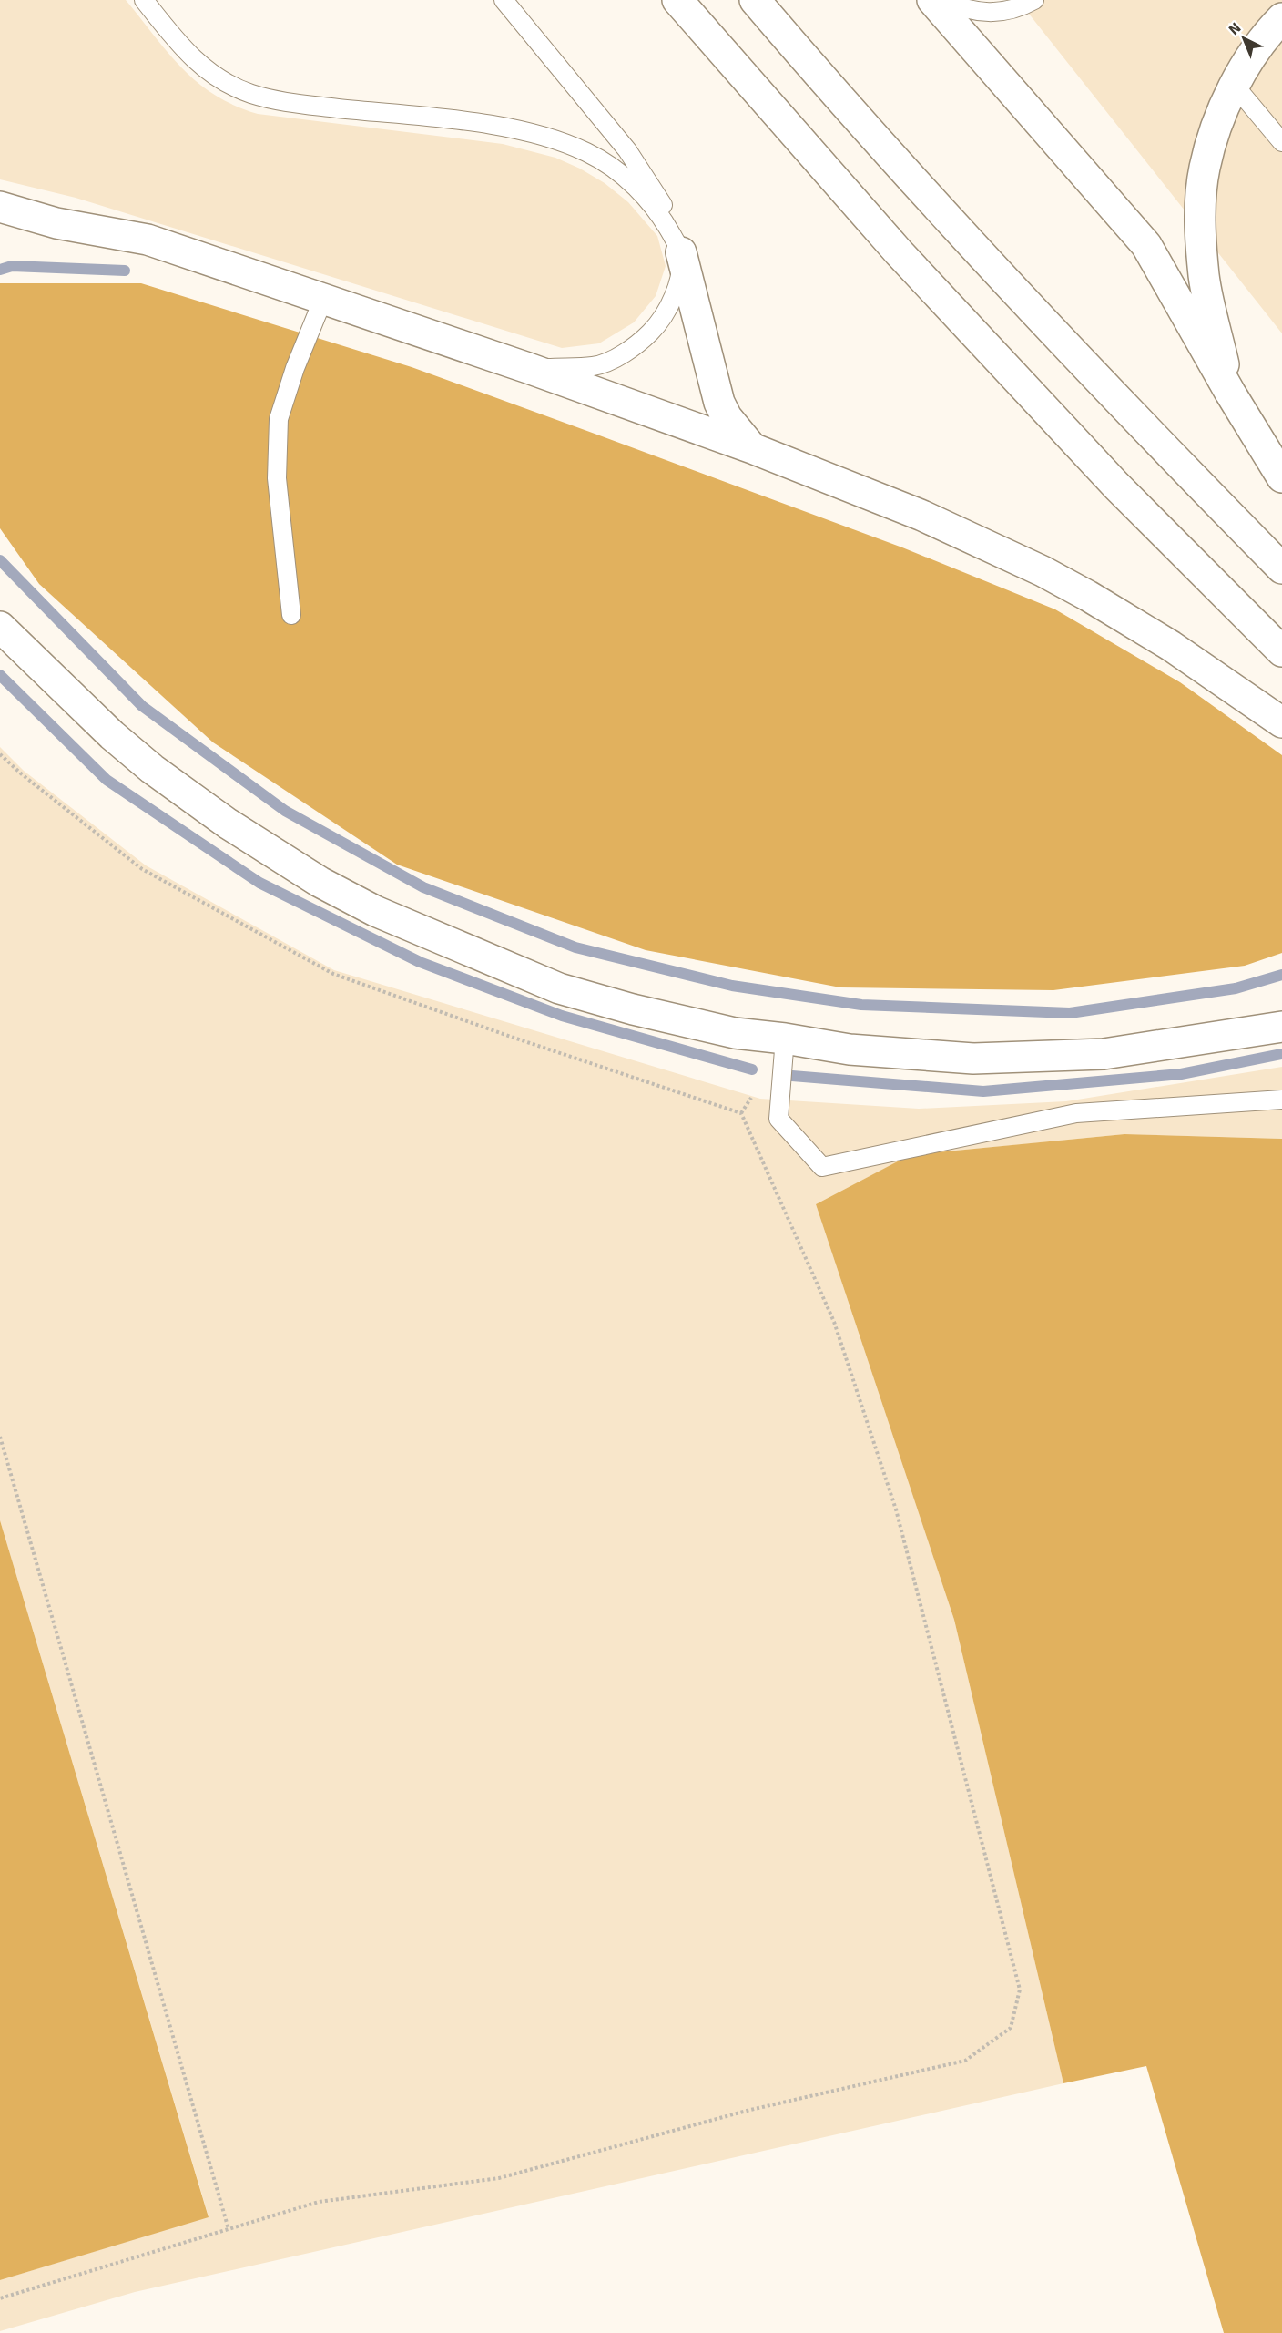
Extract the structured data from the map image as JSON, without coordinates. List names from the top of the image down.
{
  "north": "top left"
}
